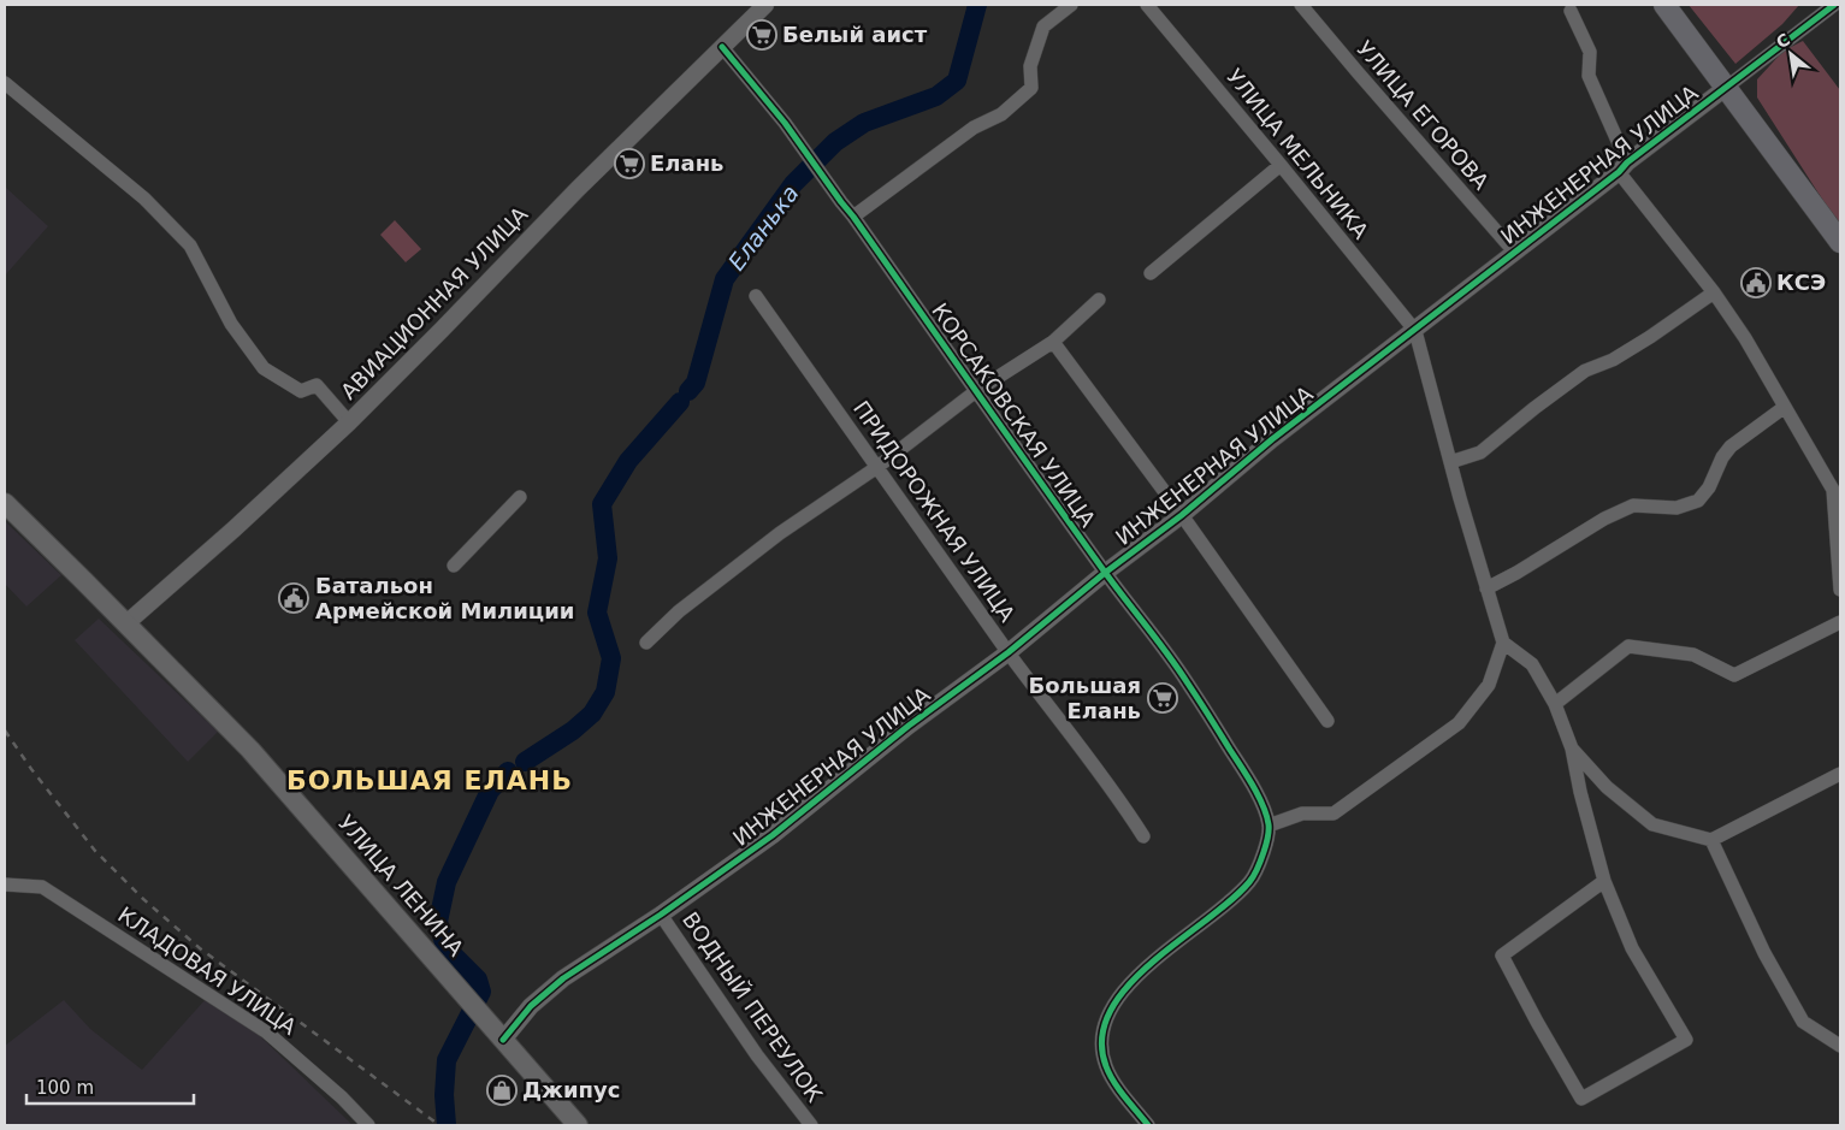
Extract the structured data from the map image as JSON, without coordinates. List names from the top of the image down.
{
  "streets": {
    "main road": ["УЛИЦА ЛЕНИНА"],
    "street": [
      "УЛИЦА ЕГОРОВА",
      "УЛИЦА МЕЛЬНИКА",
      "ИНЖЕНЕРНАЯ УЛИЦА",
      "АВИАЦИОННАЯ УЛИЦА",
      "КОРСАКОВСКАЯ УЛИЦА",
      "ПРИДОРОЖНАЯ УЛИЦА",
      "КЛАДОВАЯ УЛИЦА",
      "ВОДНЫЙ ПЕРЕУЛОК"
    ]
  },
  "crossings": [
    ["УЛИЦА ЕГОРОВА", "ИНЖЕНЕРНАЯ УЛИЦА"],
    ["УЛИЦА МЕЛЬНИКА", "ИНЖЕНЕРНАЯ УЛИЦА"],
    ["ИНЖЕНЕРНАЯ УЛИЦА", "КОРСАКОВСКАЯ УЛИЦА"],
    ["ИНЖЕНЕРНАЯ УЛИЦА", "ПРИДОРОЖНАЯ УЛИЦА"],
    ["ИНЖЕНЕРНАЯ УЛИЦА", "УЛИЦА ЛЕНИНА"],
    ["ИНЖЕНЕРНАЯ УЛИЦА", "ВОДНЫЙ ПЕРЕУЛОК"],
    ["АВИАЦИОННАЯ УЛИЦА", "КОРСАКОВСКАЯ УЛИЦА"],
    ["АВИАЦИОННАЯ УЛИЦА", "УЛИЦА ЛЕНИНА"]
  ],
  "districts": ["БОЛЬШАЯ ЕЛАНЬ"],
  "water": ["Еланька"],
  "places": {
    "supermarket": ["Белый аист", "Елань", "Большая Елань"],
    "public building": ["КСЭ", "Батальон Армейской Милиции"],
    "shop": ["Джипус"]
  },
  "scale_bar": "100 m",
  "north": "top left"
}
